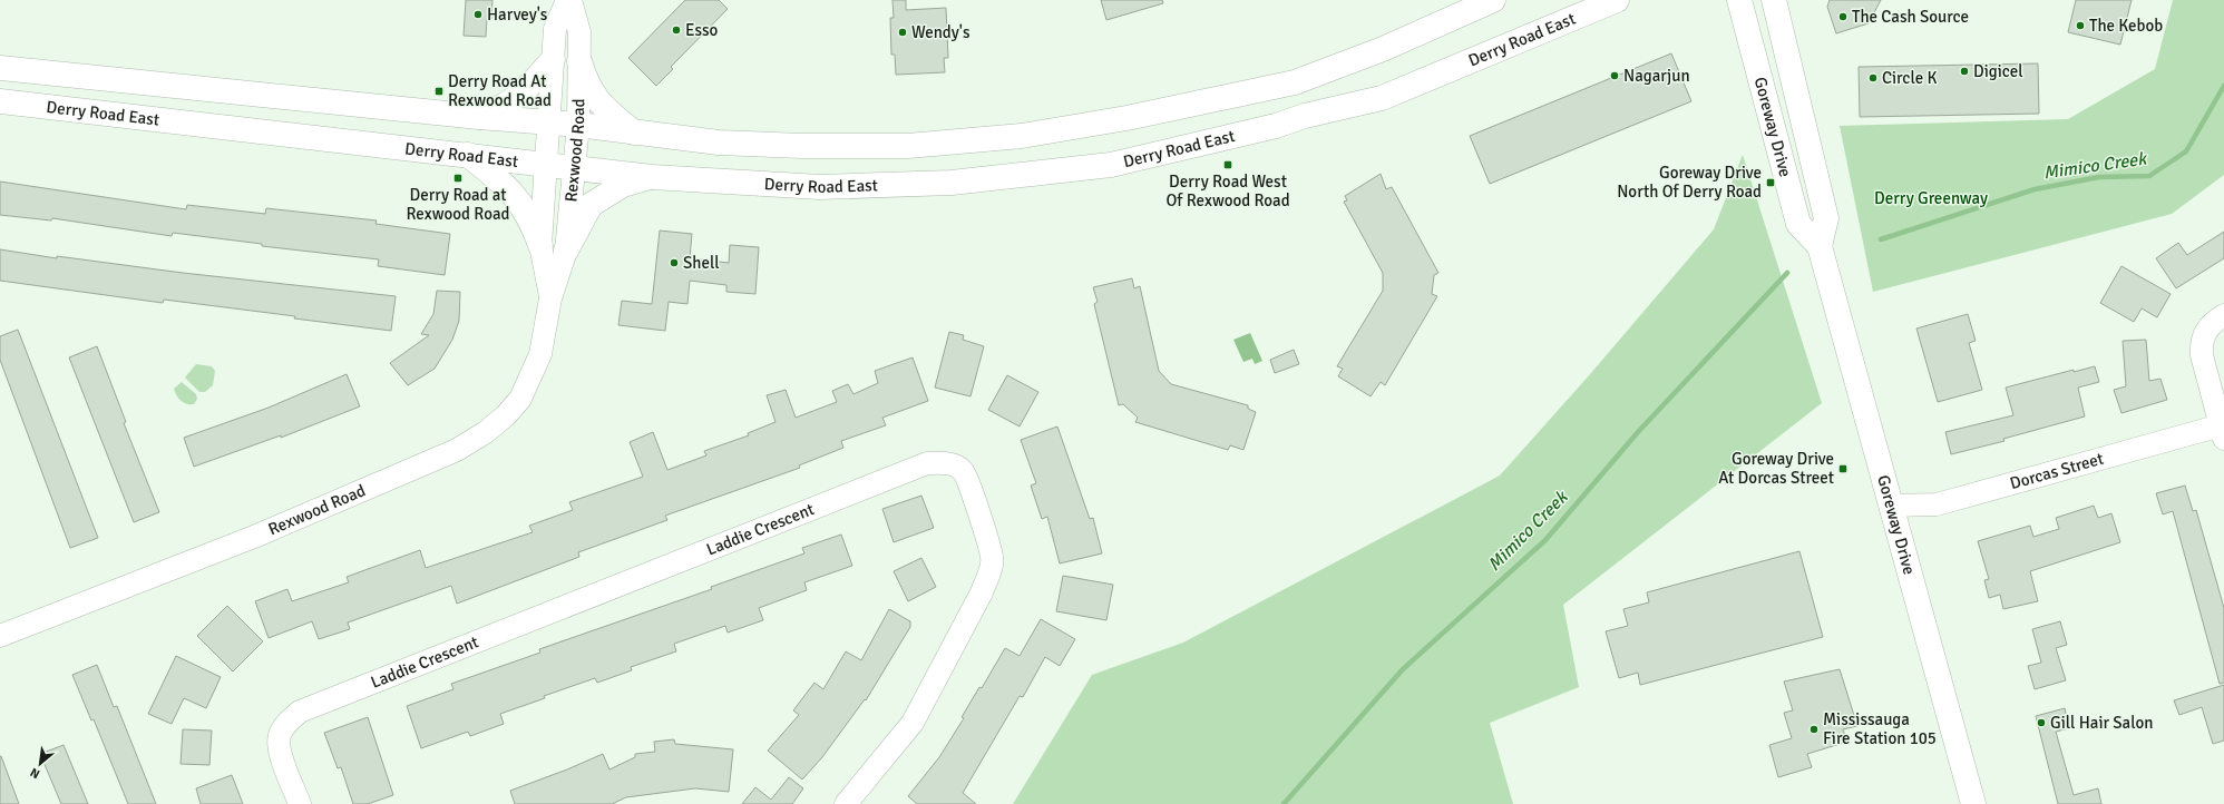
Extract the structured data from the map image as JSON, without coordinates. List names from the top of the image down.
{
  "streets": {
    "main road": ["Derry Road East", "Goreway Drive"],
    "street": ["Rexwood Road", "Dorcas Street", "Laddie Crescent"]
  },
  "crossings": [
    ["Derry Road East", "Rexwood Road"],
    ["Goreway Drive", "Dorcas Street"]
  ],
  "water": ["Mimico Creek"],
  "parks": ["Derry Greenway"],
  "places": {
    "other": [
      "Harvey's",
      "The Cash Source",
      "The Kebob",
      "Esso",
      "Wendy's",
      "Digicel",
      "Nagarjun",
      "Circle K",
      "Shell",
      "Gill Hair Salon",
      "Mississauga Fire Station 105"
    ],
    "transit": [
      "Derry Road At Rexwood Road",
      "Derry Road West Of Rexwood Road",
      "Derry Road at Rexwood Road",
      "Goreway Drive North Of Derry Road",
      "Goreway Drive At Dorcas Street"
    ]
  },
  "north": "bottom left"
}
